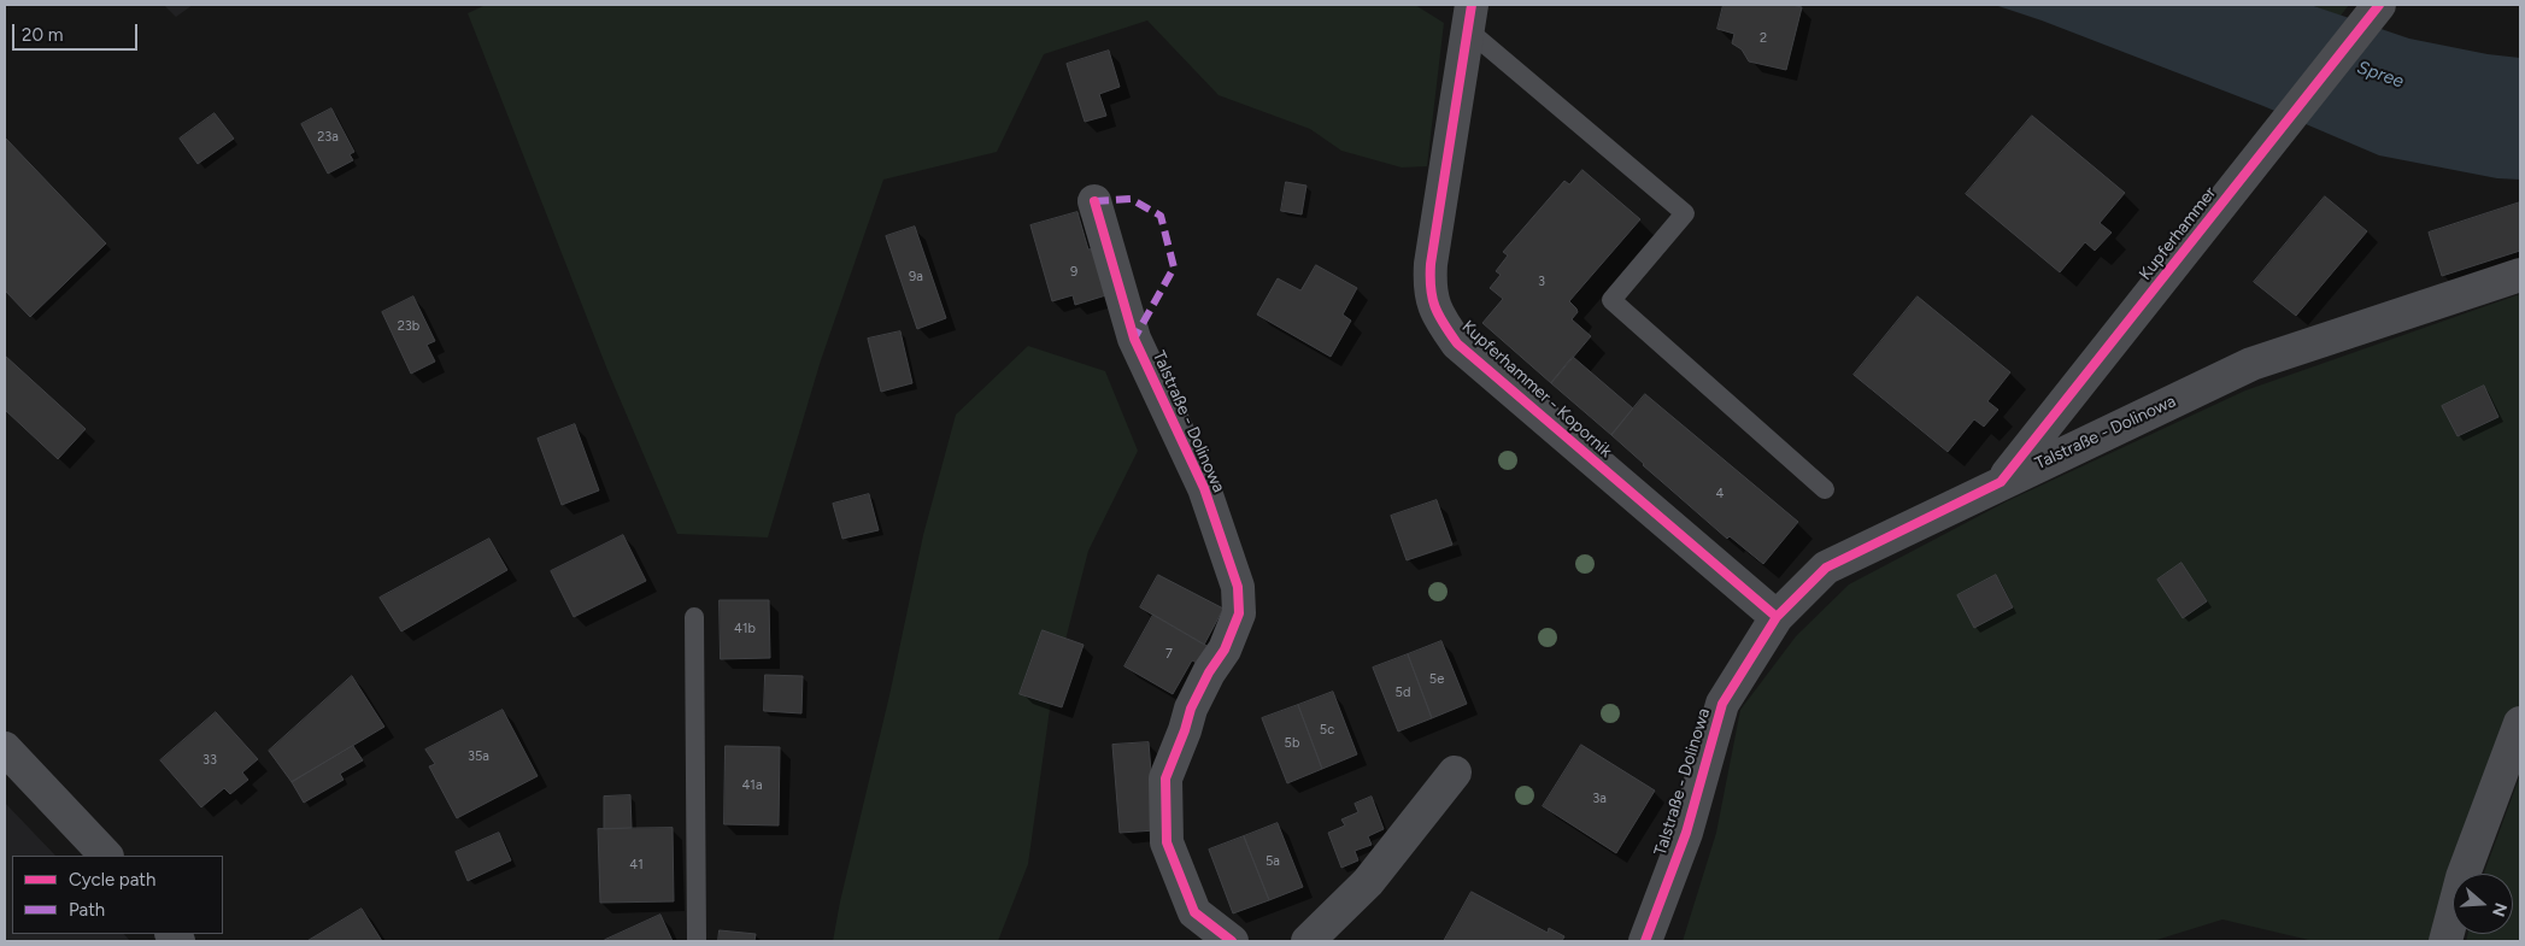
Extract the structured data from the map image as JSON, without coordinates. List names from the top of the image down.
{
  "streets": {
    "street": ["Kupferhammer", "Kupferhammer - Kopornik", "Talstraße - Dolinowa"]
  },
  "crossings": [
    ["Kupferhammer", "Talstraße - Dolinowa"],
    ["Kupferhammer - Kopornik", "Talstraße - Dolinowa"]
  ],
  "water": ["Spree"],
  "house_numbers": [
    "2",
    "23a",
    "9",
    "9a",
    "3",
    "23b",
    "4",
    "41b",
    "7",
    "5e",
    "5d",
    "5c",
    "5b",
    "35a",
    "33",
    "41a",
    "3a",
    "5a",
    "41"
  ],
  "legend": ["Cycle path", "Path"],
  "scale_bar": "20 m",
  "north": "right"
}
